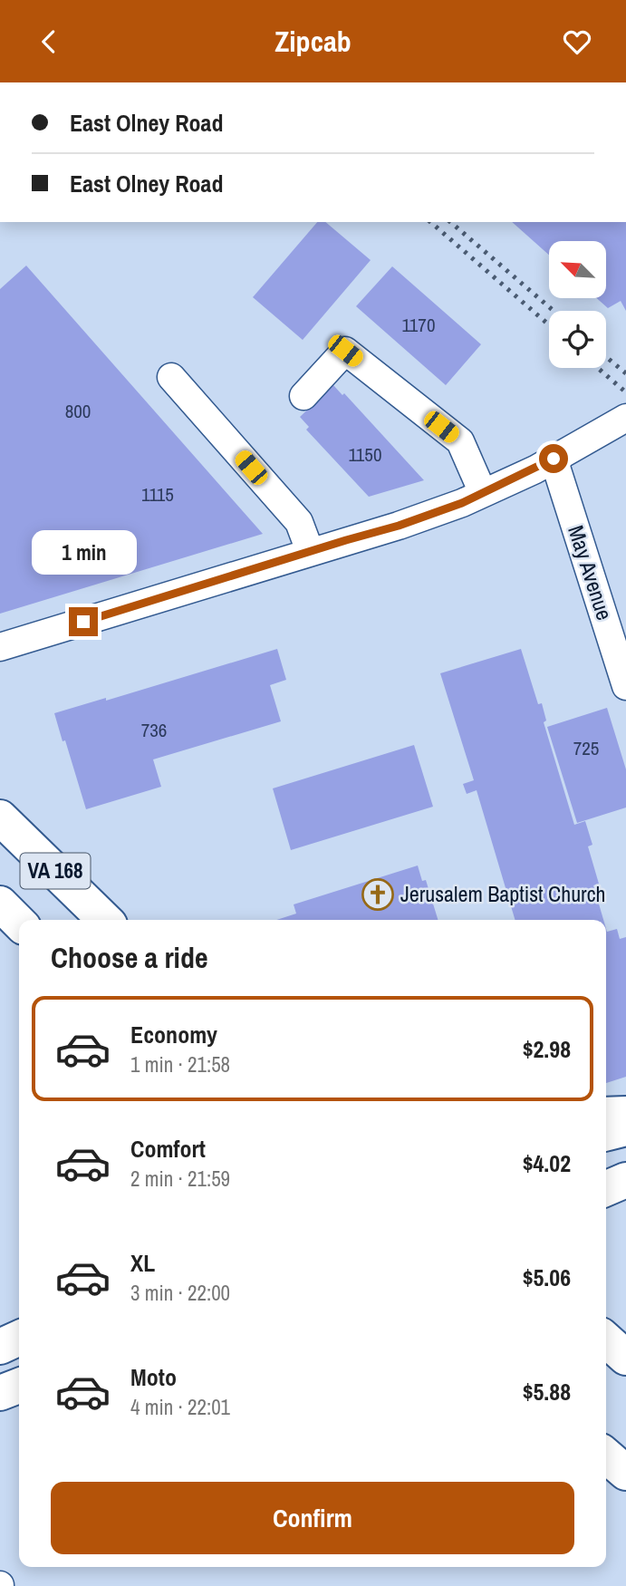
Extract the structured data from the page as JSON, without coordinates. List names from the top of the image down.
{
  "streets": {
    "main road": ["VA 168"],
    "street": ["May Avenue"]
  },
  "places": {
    "church": ["Jerusalem Baptist Church"]
  },
  "house_numbers": [
    "1170",
    "800",
    "1150",
    "1115",
    "736",
    "725"
  ],
  "north": "top left",
  "page": {
    "header": "Zipcab",
    "banner": ["East Olney Road", "East Olney Road"],
    "bubble": "1 min",
    "heading": "Choose a ride",
    "list": [
      {
        "name": "Economy",
        "note": "1 min · 21:58",
        "value": "$2.98"
      },
      {
        "name": "Comfort",
        "note": "2 min · 21:59",
        "value": "$4.02"
      },
      {
        "name": "XL",
        "note": "3 min · 22:00",
        "value": "$5.06"
      },
      {
        "name": "Moto",
        "note": "4 min · 22:01",
        "value": "$5.88"
      }
    ],
    "buttons": "Confirm"
  }
}
